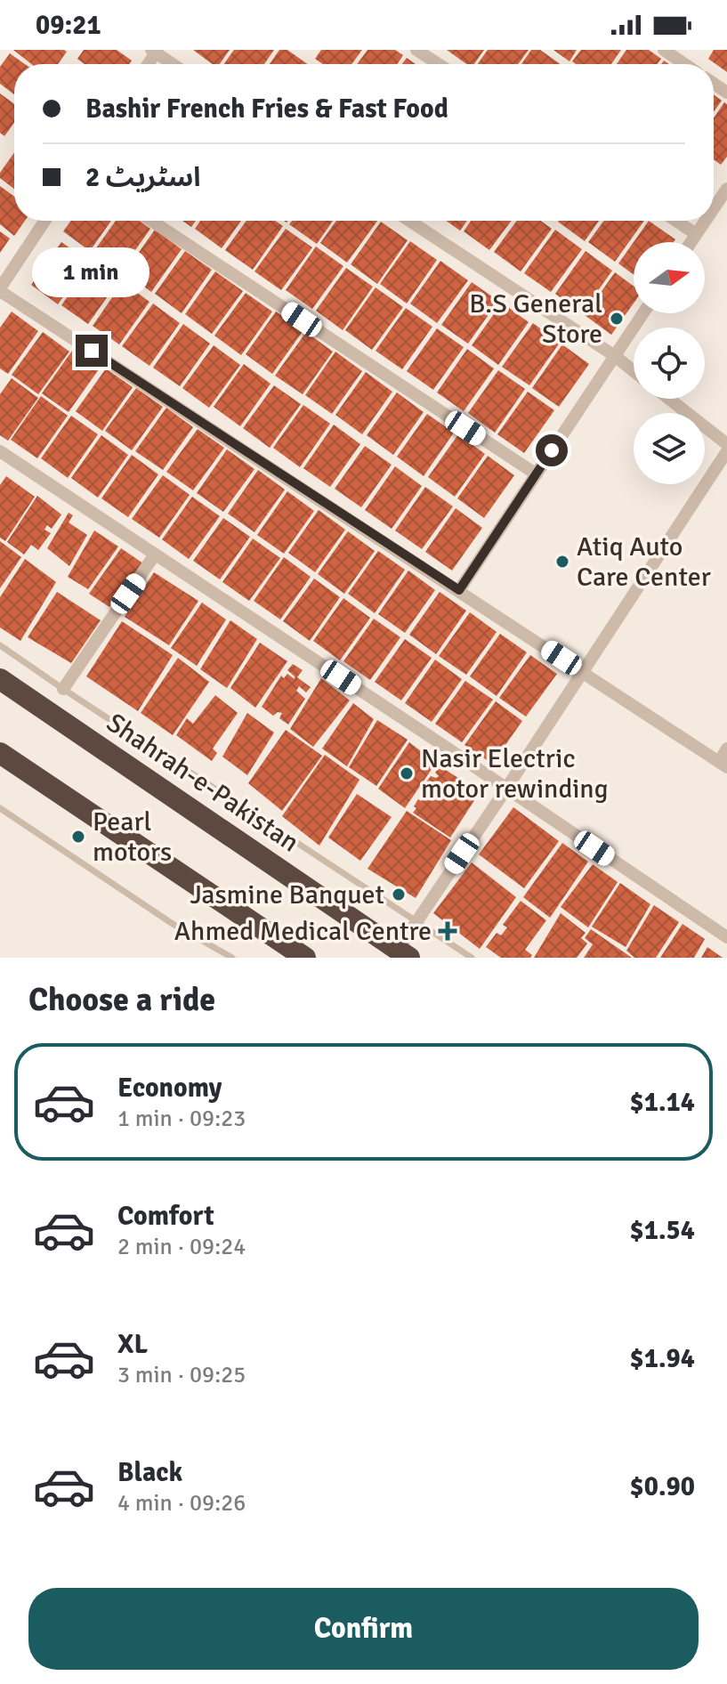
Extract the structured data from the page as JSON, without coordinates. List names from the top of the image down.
{
  "streets": {
    "highway": ["Shahrah-e-Pakistan"]
  },
  "places": {
    "other": [
      "B.S General Store",
      "Atiq Auto Care Center",
      "Nasir Electric motor rewinding",
      "Pearl motors",
      "Jasmine Banquet"
    ],
    "health": ["Ahmed Medical Centre"]
  },
  "north": "right",
  "page": {
    "status": "09:21",
    "banner": ["Bashir French Fries & Fast Food", "اسٹریٹ 2"],
    "bubble": "1 min",
    "heading": "Choose a ride",
    "list": [
      {
        "name": "Economy",
        "note": "1 min · 09:23",
        "value": "$1.14"
      },
      {
        "name": "Comfort",
        "note": "2 min · 09:24",
        "value": "$1.54"
      },
      {
        "name": "XL",
        "note": "3 min · 09:25",
        "value": "$1.94"
      },
      {
        "name": "Black",
        "note": "4 min · 09:26",
        "value": "$0.90"
      }
    ],
    "buttons": "Confirm"
  }
}
